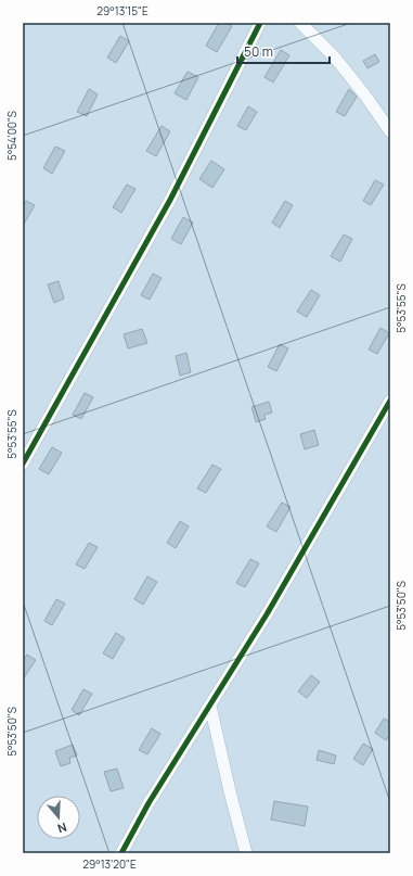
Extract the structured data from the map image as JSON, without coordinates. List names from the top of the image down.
{
  "scale_bar": "50 m",
  "north": "bottom",
  "coordinates": [
    "29°13'15\"E",
    "5°54'00\"S",
    "5°53'55\"S",
    "5°53'50\"S",
    "29°13'20\"E"
  ]
}
